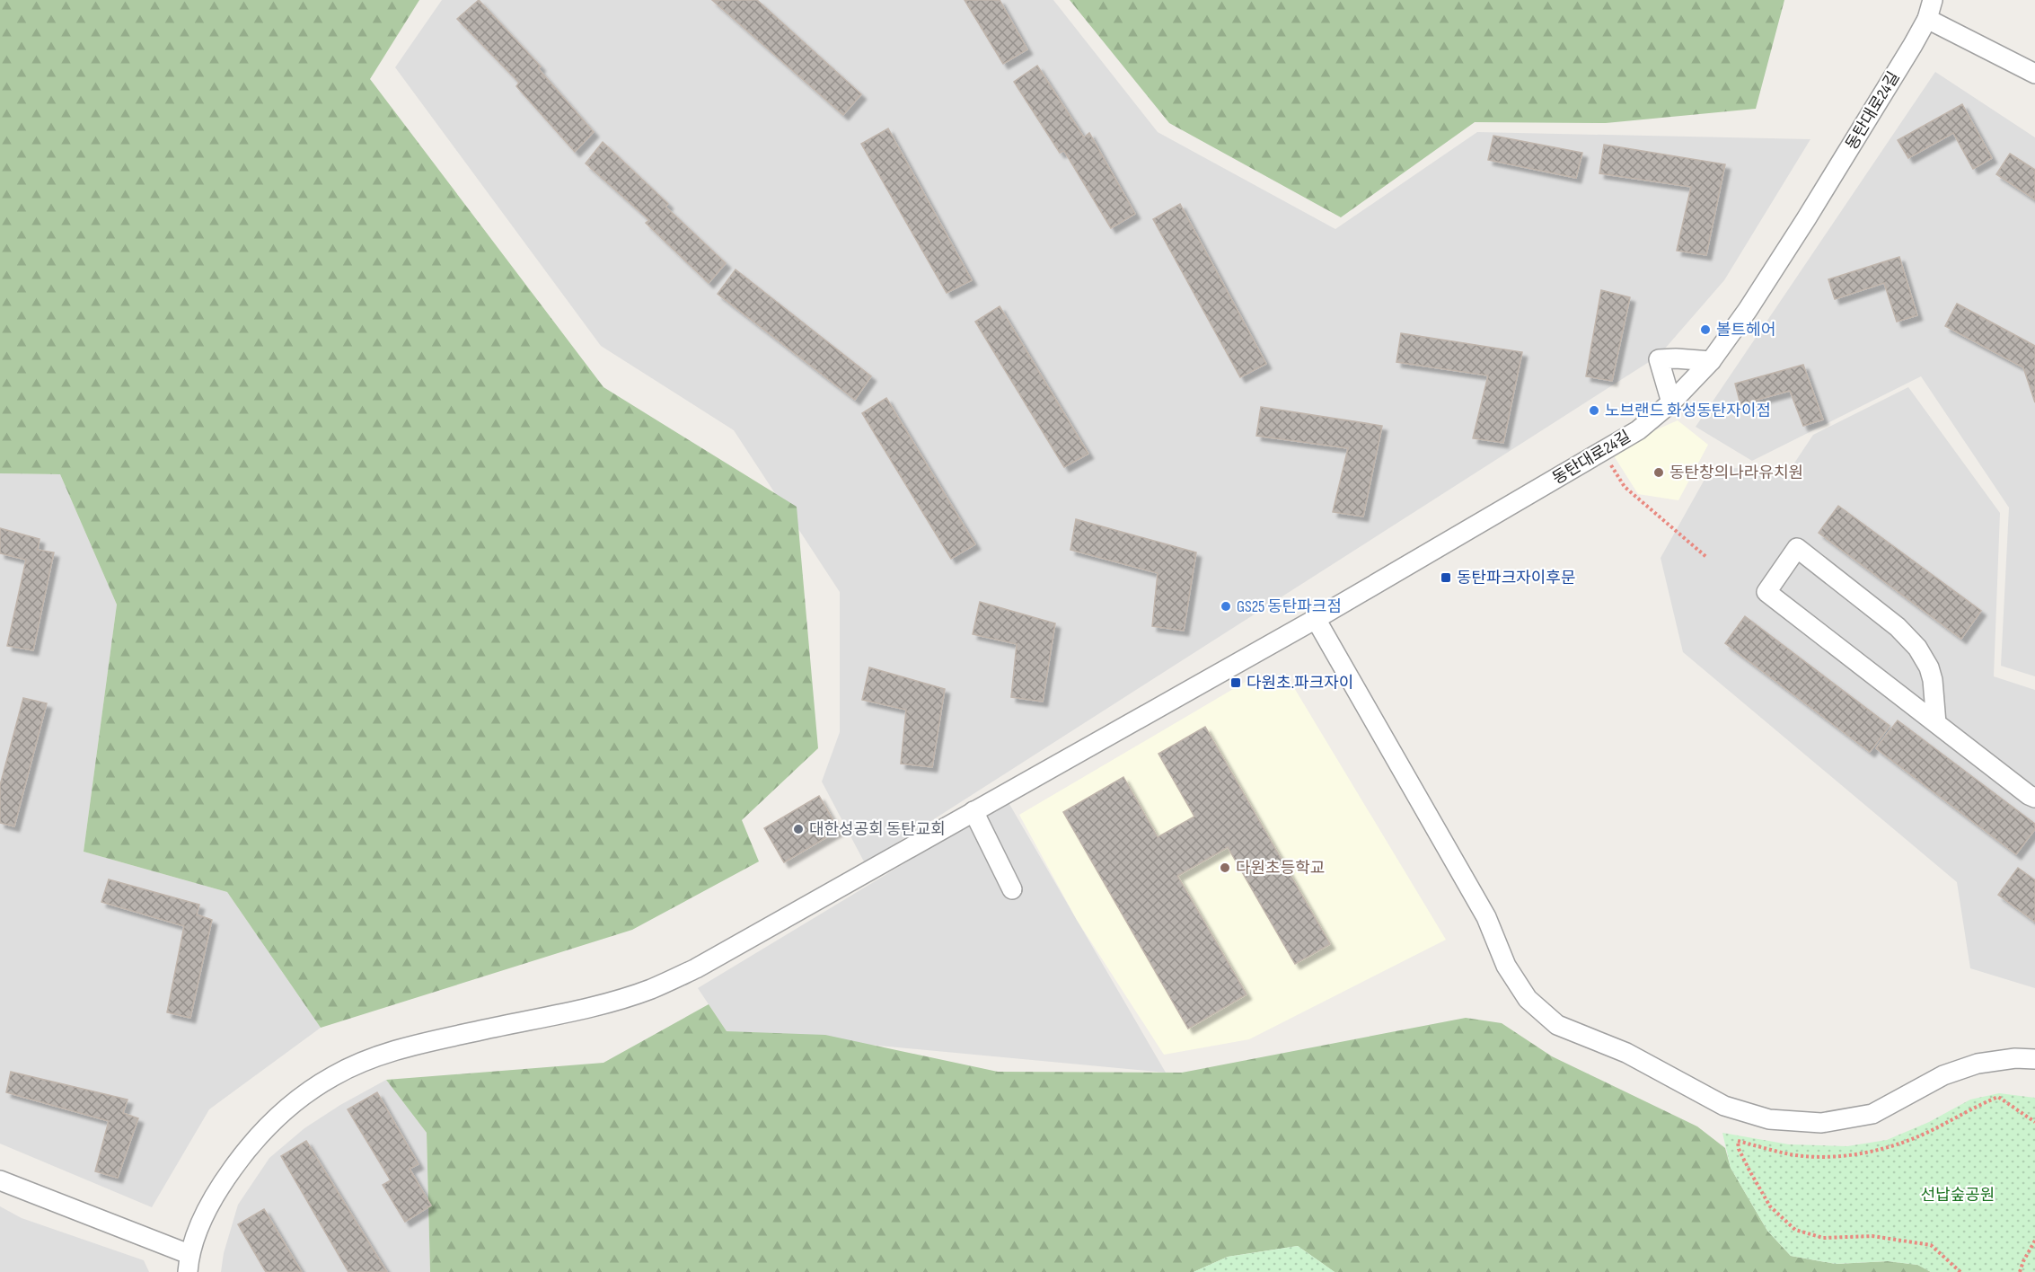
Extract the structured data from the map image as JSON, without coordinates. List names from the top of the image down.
{
  "streets": {
    "street": ["동탄대로24길"]
  },
  "parks": ["선납숲공원"],
  "places": {
    "other": [
      "볼트헤어",
      "노브랜드 화성동탄자이점",
      "동탄창의나라유치원",
      "GS25 동탄파크점",
      "대한성공회 동탄교회",
      "다원초등학교"
    ],
    "transit": ["동탄파크자이후문", "다원초.파크자이"]
  }
}
